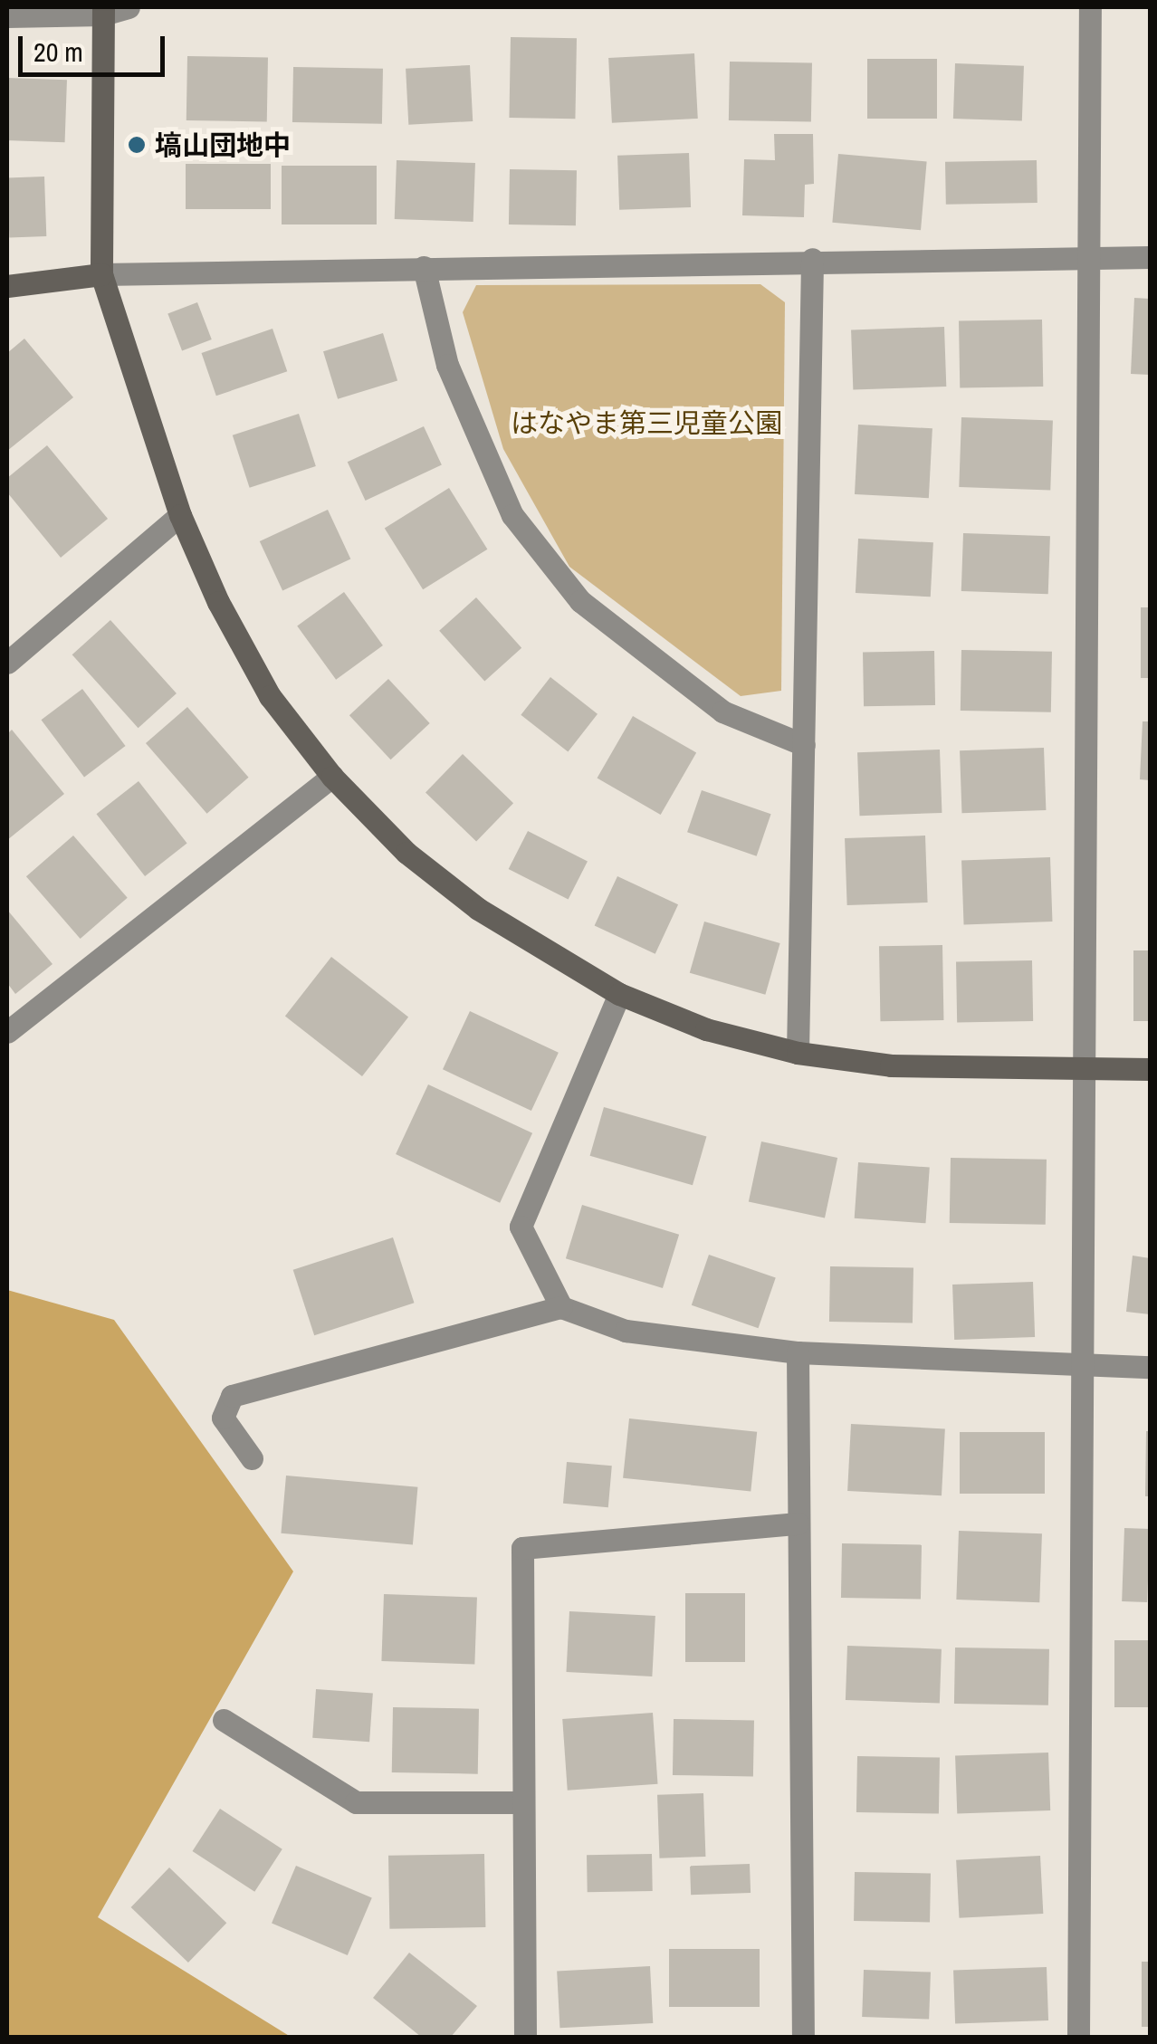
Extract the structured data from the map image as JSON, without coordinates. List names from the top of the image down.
{
  "parks": ["はなやま第三児童公園"],
  "places": ["塙山団地中"],
  "scale_bar": "20 m"
}
